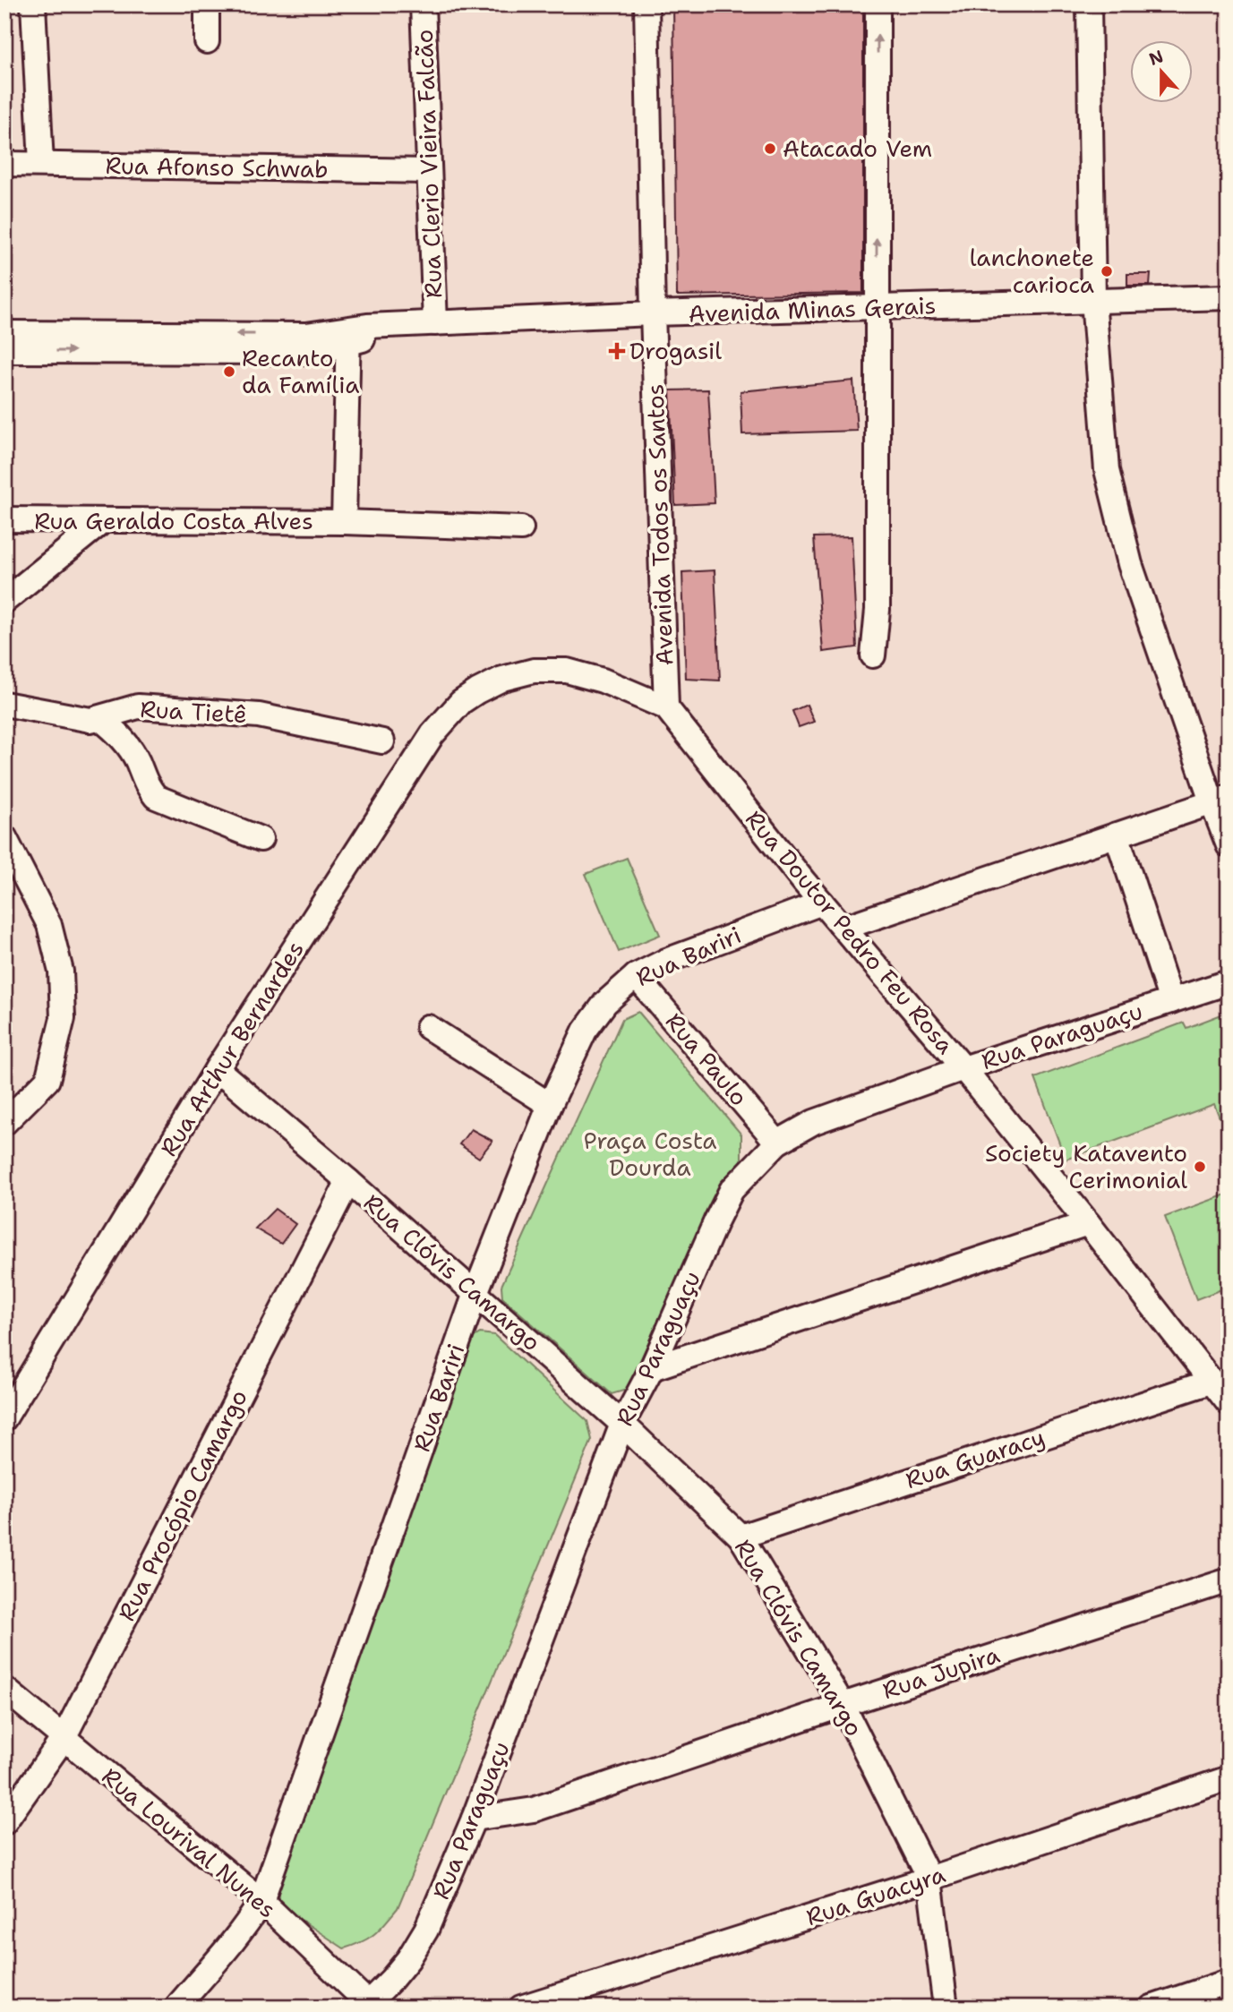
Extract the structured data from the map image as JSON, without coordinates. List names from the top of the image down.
{
  "streets": {
    "street": [
      "Rua Clerio Vieira Falcão",
      "Rua Afonso Schwab",
      "Avenida Minas Gerais",
      "Rua Geraldo Costa Alves",
      "Avenida Todos os Santos",
      "Rua Tietê",
      "Rua Doutor Pedro Feu Rosa",
      "Rua Bariri",
      "Rua Paraguaçu",
      "Rua Arthur Bernardes",
      "Rua Paulo",
      "Rua Clóvis Camargo",
      "Rua Guaracy",
      "Rua Procópio Camargo",
      "Rua Jupira",
      "Rua Lourival Nunes",
      "Rua Guacyra"
    ]
  },
  "crossings": [
    ["Rua Clerio Vieira Falcão", "Rua Afonso Schwab"],
    ["Rua Clerio Vieira Falcão", "Avenida Minas Gerais"],
    ["Avenida Minas Gerais", "Rua Geraldo Costa Alves"],
    ["Avenida Minas Gerais", "Avenida Todos os Santos"],
    ["Avenida Todos os Santos", "Rua Doutor Pedro Feu Rosa"],
    ["Rua Doutor Pedro Feu Rosa", "Rua Bariri"],
    ["Rua Doutor Pedro Feu Rosa", "Rua Paraguaçu"],
    ["Rua Doutor Pedro Feu Rosa", "Rua Arthur Bernardes"],
    ["Rua Doutor Pedro Feu Rosa", "Rua Guaracy"],
    ["Rua Bariri", "Rua Paulo"],
    ["Rua Bariri", "Rua Clóvis Camargo"],
    ["Rua Bariri", "Rua Lourival Nunes"],
    ["Rua Paraguaçu", "Rua Paulo"],
    ["Rua Paraguaçu", "Rua Clóvis Camargo"],
    ["Rua Paraguaçu", "Rua Jupira"],
    ["Rua Paraguaçu", "Rua Lourival Nunes"],
    ["Rua Arthur Bernardes", "Rua Clóvis Camargo"],
    ["Rua Clóvis Camargo", "Rua Guaracy"],
    ["Rua Clóvis Camargo", "Rua Procópio Camargo"],
    ["Rua Clóvis Camargo", "Rua Jupira"],
    ["Rua Clóvis Camargo", "Rua Guacyra"],
    ["Rua Procópio Camargo", "Rua Lourival Nunes"]
  ],
  "parks": ["Praça Costa Dourda"],
  "places": {
    "other": [
      "Atacado Vem",
      "lanchonete carioca",
      "Recanto da Família",
      "Society Katavento Cerimonial"
    ],
    "health": ["Drogasil"]
  },
  "north": "top"
}
